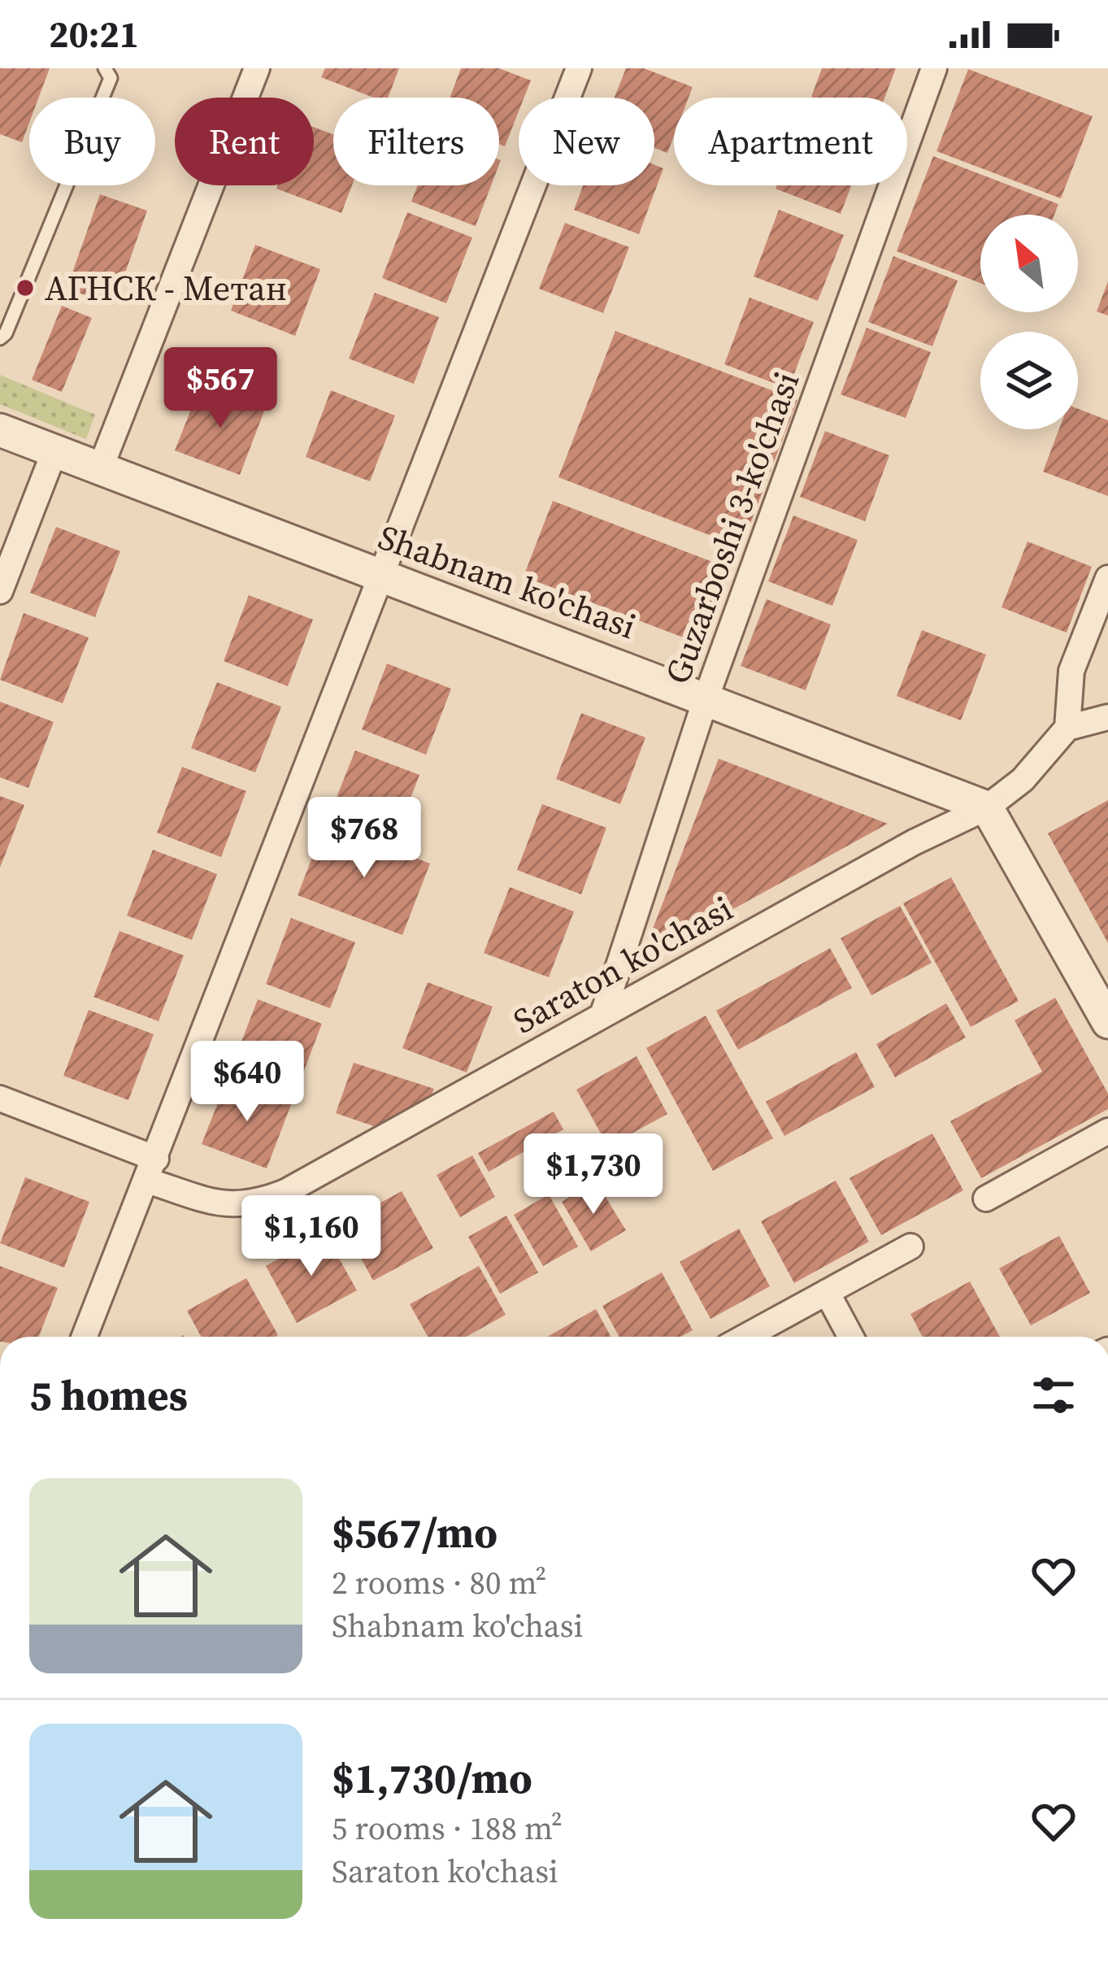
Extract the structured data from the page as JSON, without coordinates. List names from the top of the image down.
{
  "streets": {
    "street": ["Guzarboshi 3-ko'chasi", "Shabnam ko'chasi", "Saraton ko'chasi"]
  },
  "crossings": [
    ["Guzarboshi 3-ko'chasi", "Shabnam ko'chasi"],
    ["Guzarboshi 3-ko'chasi", "Saraton ko'chasi"],
    ["Shabnam ko'chasi", "Saraton ko'chasi"]
  ],
  "places": ["АГНСК - Метан"],
  "north": "top left",
  "page": {
    "status": "20:21",
    "chip": [
      "Buy",
      "Rent",
      "Filters",
      "New",
      "Apartment"
    ],
    "price": [
      "$567",
      "$768",
      "$640",
      "$1,730",
      "$1,160"
    ],
    "heading": "5 homes",
    "list": [
      {
        "name": "$567/mo",
        "note": "2 rooms · 80 m² · Shabnam ko'chasi"
      },
      {
        "name": "$1,730/mo",
        "note": "5 rooms · 188 m² · Saraton ko'chasi"
      }
    ]
  }
}
